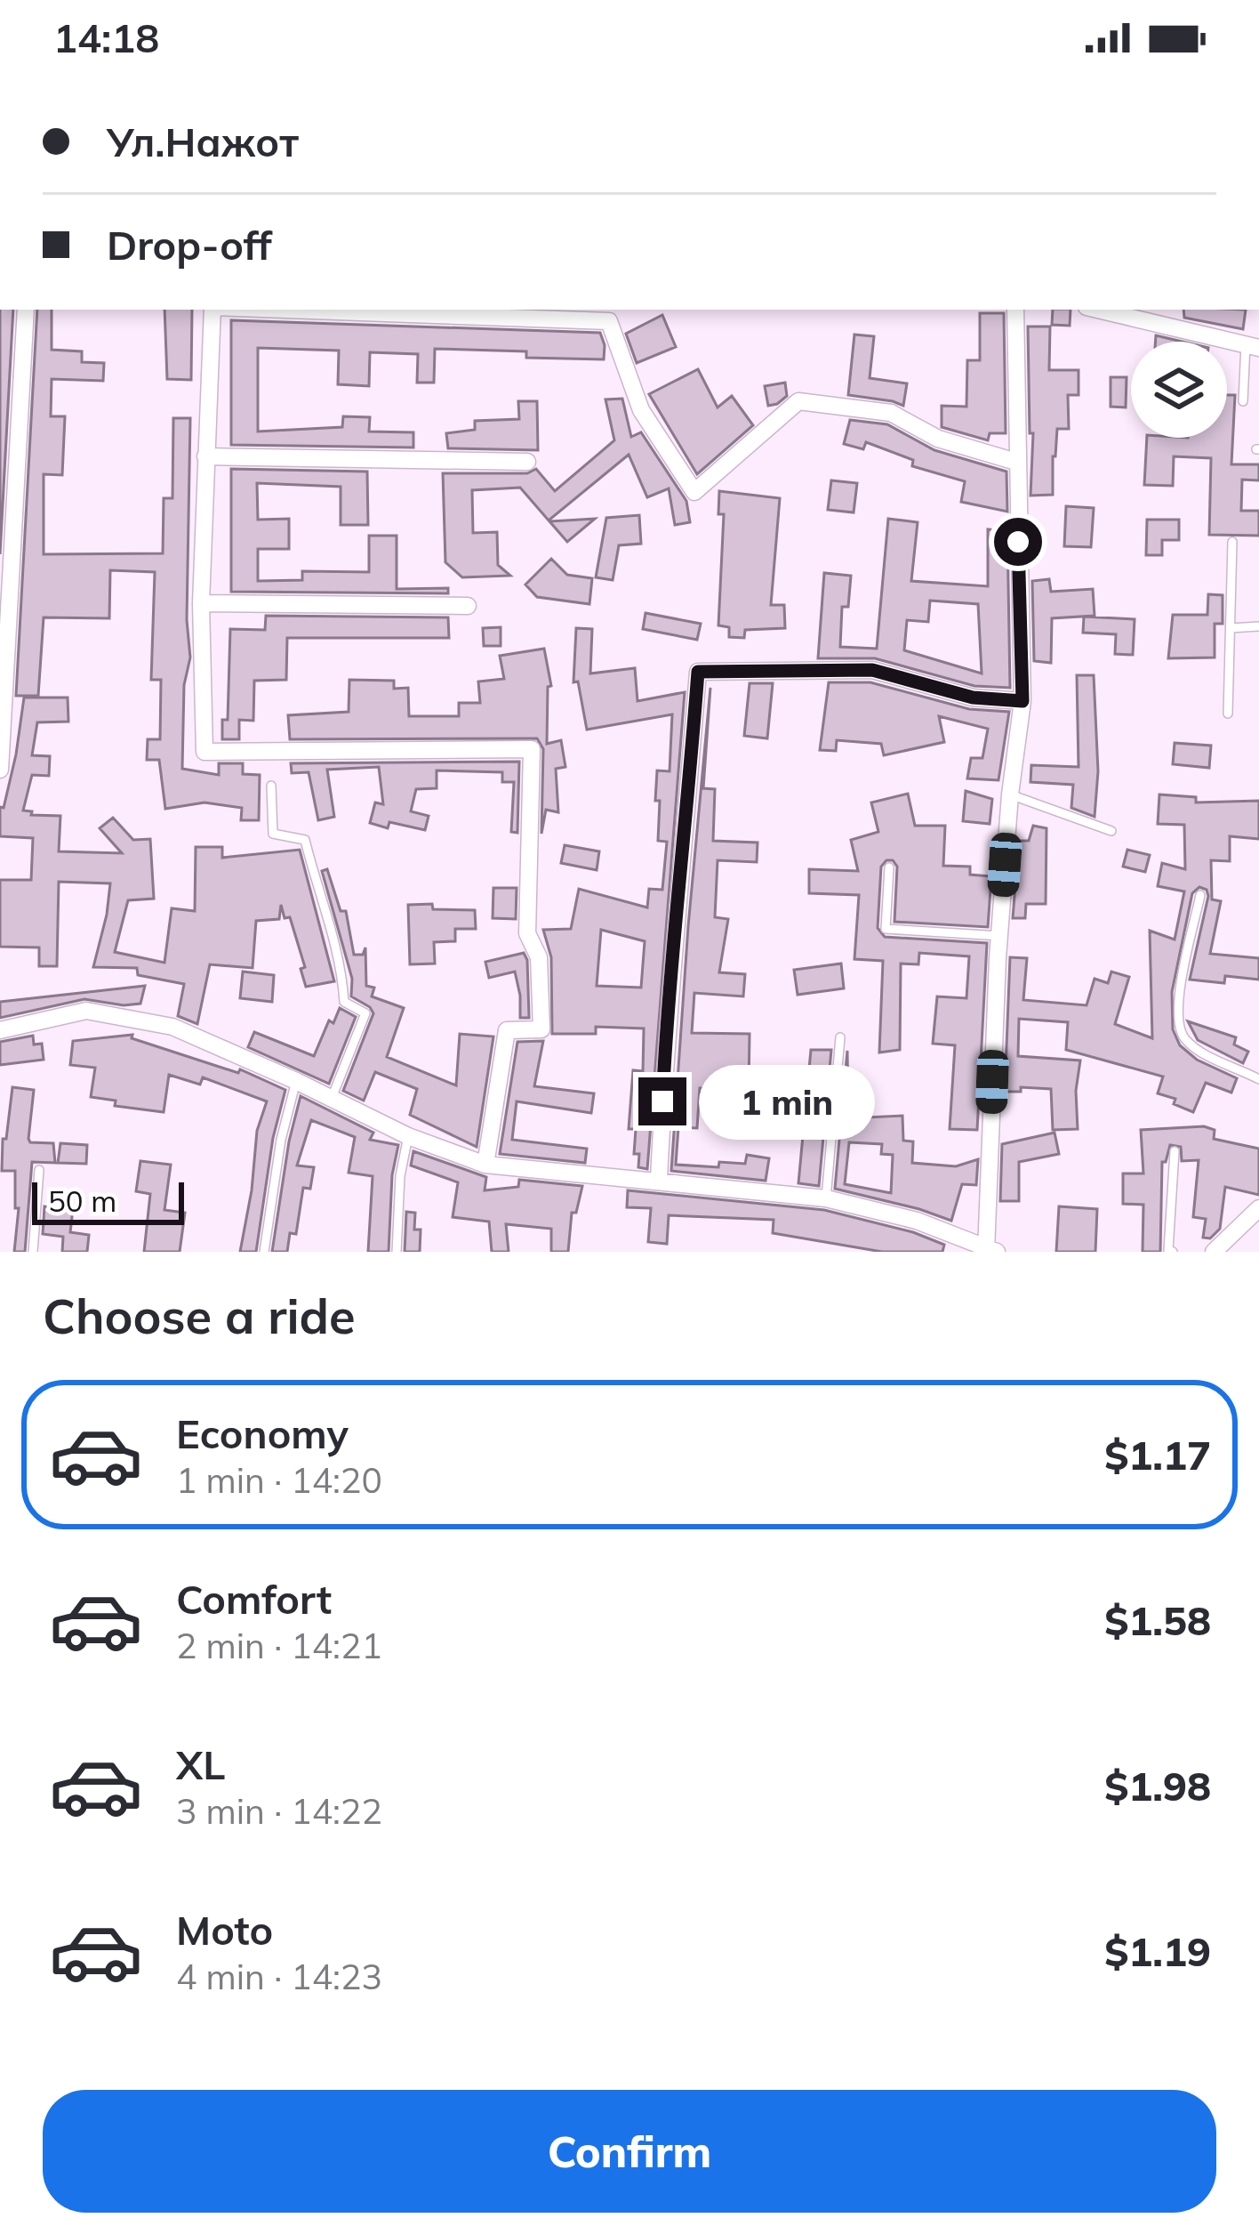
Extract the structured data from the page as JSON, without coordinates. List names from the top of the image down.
{
  "scale_bar": "50 m",
  "page": {
    "status": "14:18",
    "banner": ["Ул.Нажот", "Drop-off"],
    "bubble": "1 min",
    "scale": "50 m",
    "heading": "Choose a ride",
    "list": [
      {
        "name": "Economy",
        "note": "1 min · 14:20",
        "value": "$1.17"
      },
      {
        "name": "Comfort",
        "note": "2 min · 14:21",
        "value": "$1.58"
      },
      {
        "name": "XL",
        "note": "3 min · 14:22",
        "value": "$1.98"
      },
      {
        "name": "Moto",
        "note": "4 min · 14:23",
        "value": "$1.19"
      }
    ],
    "buttons": "Confirm"
  }
}
